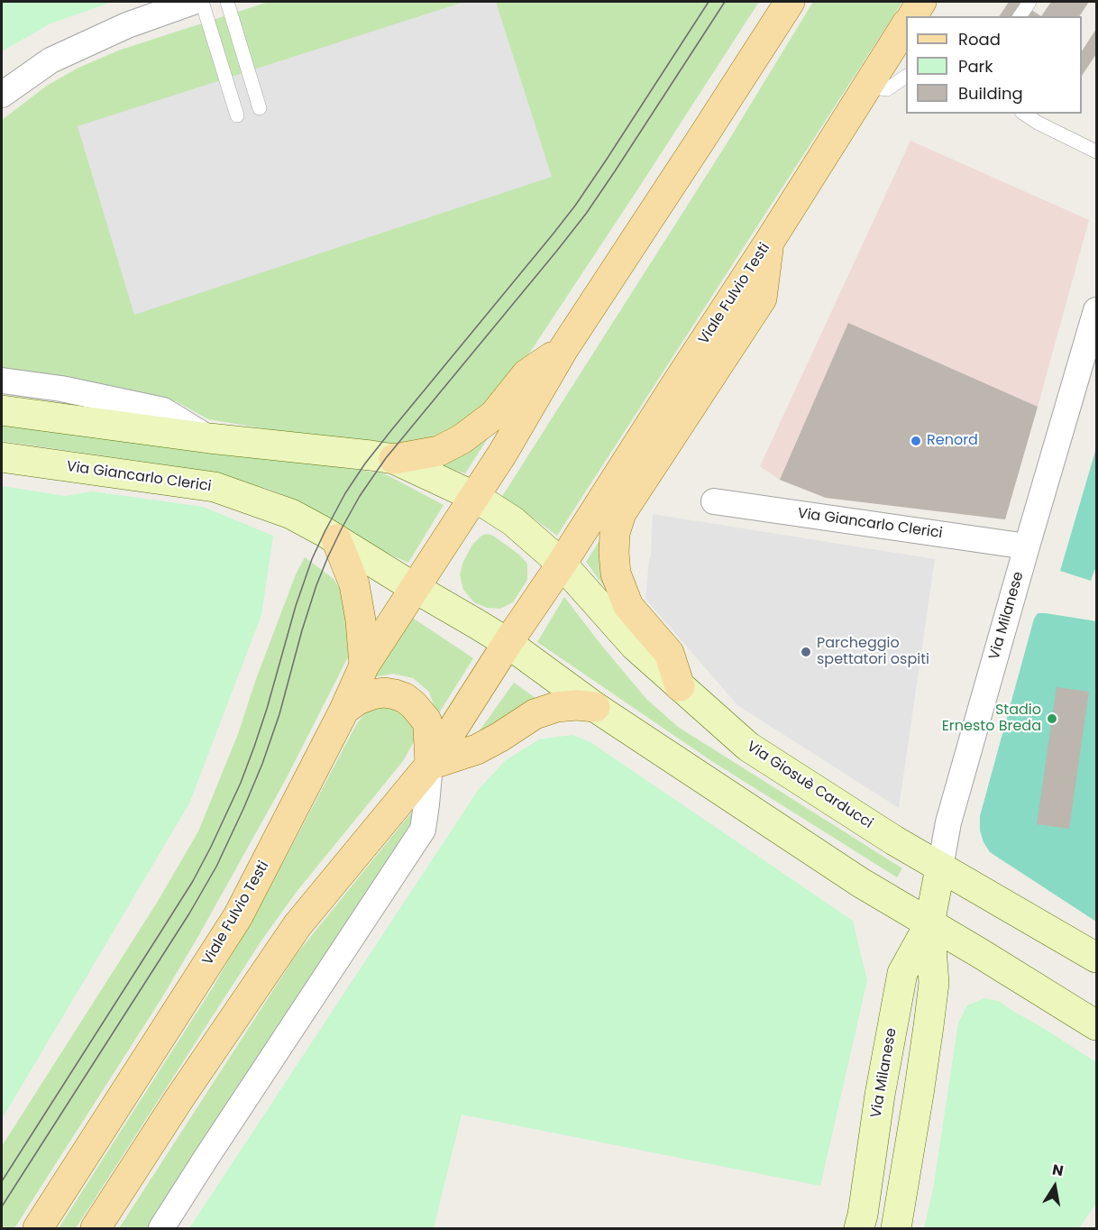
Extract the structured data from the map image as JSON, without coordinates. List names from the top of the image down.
{
  "streets": {
    "main road": ["Viale Fulvio Testi"],
    "street": ["Via Giancarlo Clerici", "Via Milanese", "Via Giosuè Carducci"]
  },
  "crossings": [
    ["Viale Fulvio Testi", "Via Giancarlo Clerici"],
    ["Viale Fulvio Testi", "Via Giosuè Carducci"],
    ["Via Giancarlo Clerici", "Via Milanese"],
    ["Via Milanese", "Via Giosuè Carducci"]
  ],
  "places": ["Renord", "Parcheggio spettatori ospiti", "Stadio Ernesto Breda"],
  "legend": ["Road", "Park", "Building"],
  "north": "top"
}
